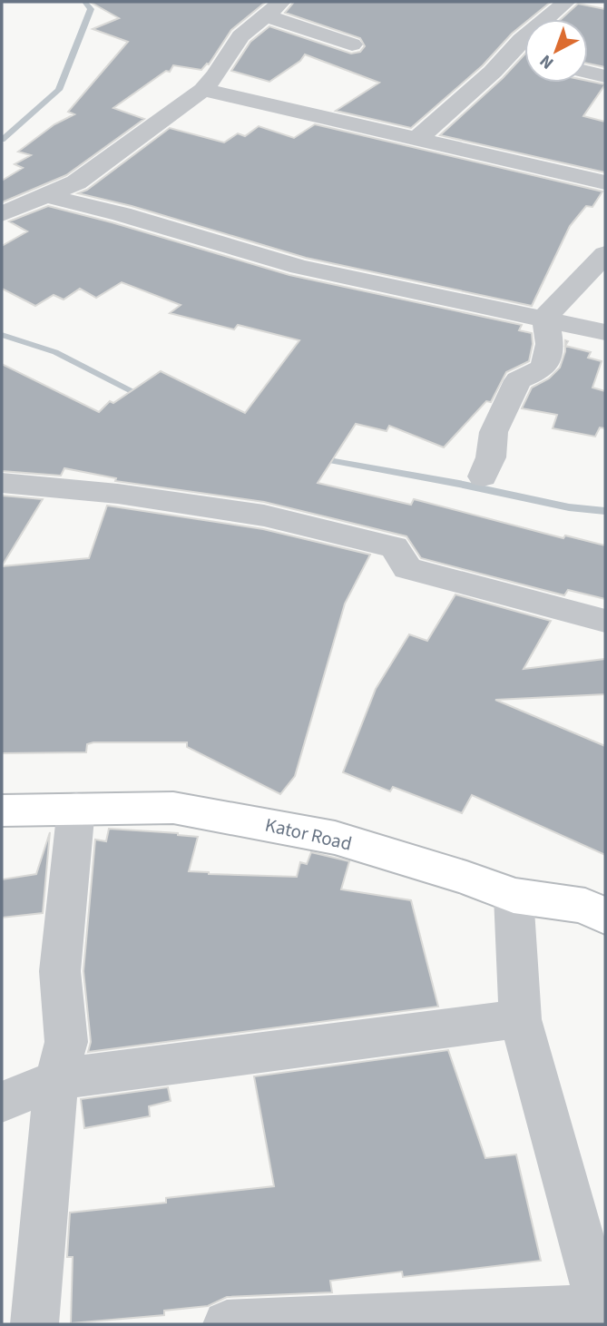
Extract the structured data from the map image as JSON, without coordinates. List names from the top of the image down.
{
  "streets": {
    "main road": ["Kator Road"]
  },
  "north": "bottom left"
}
